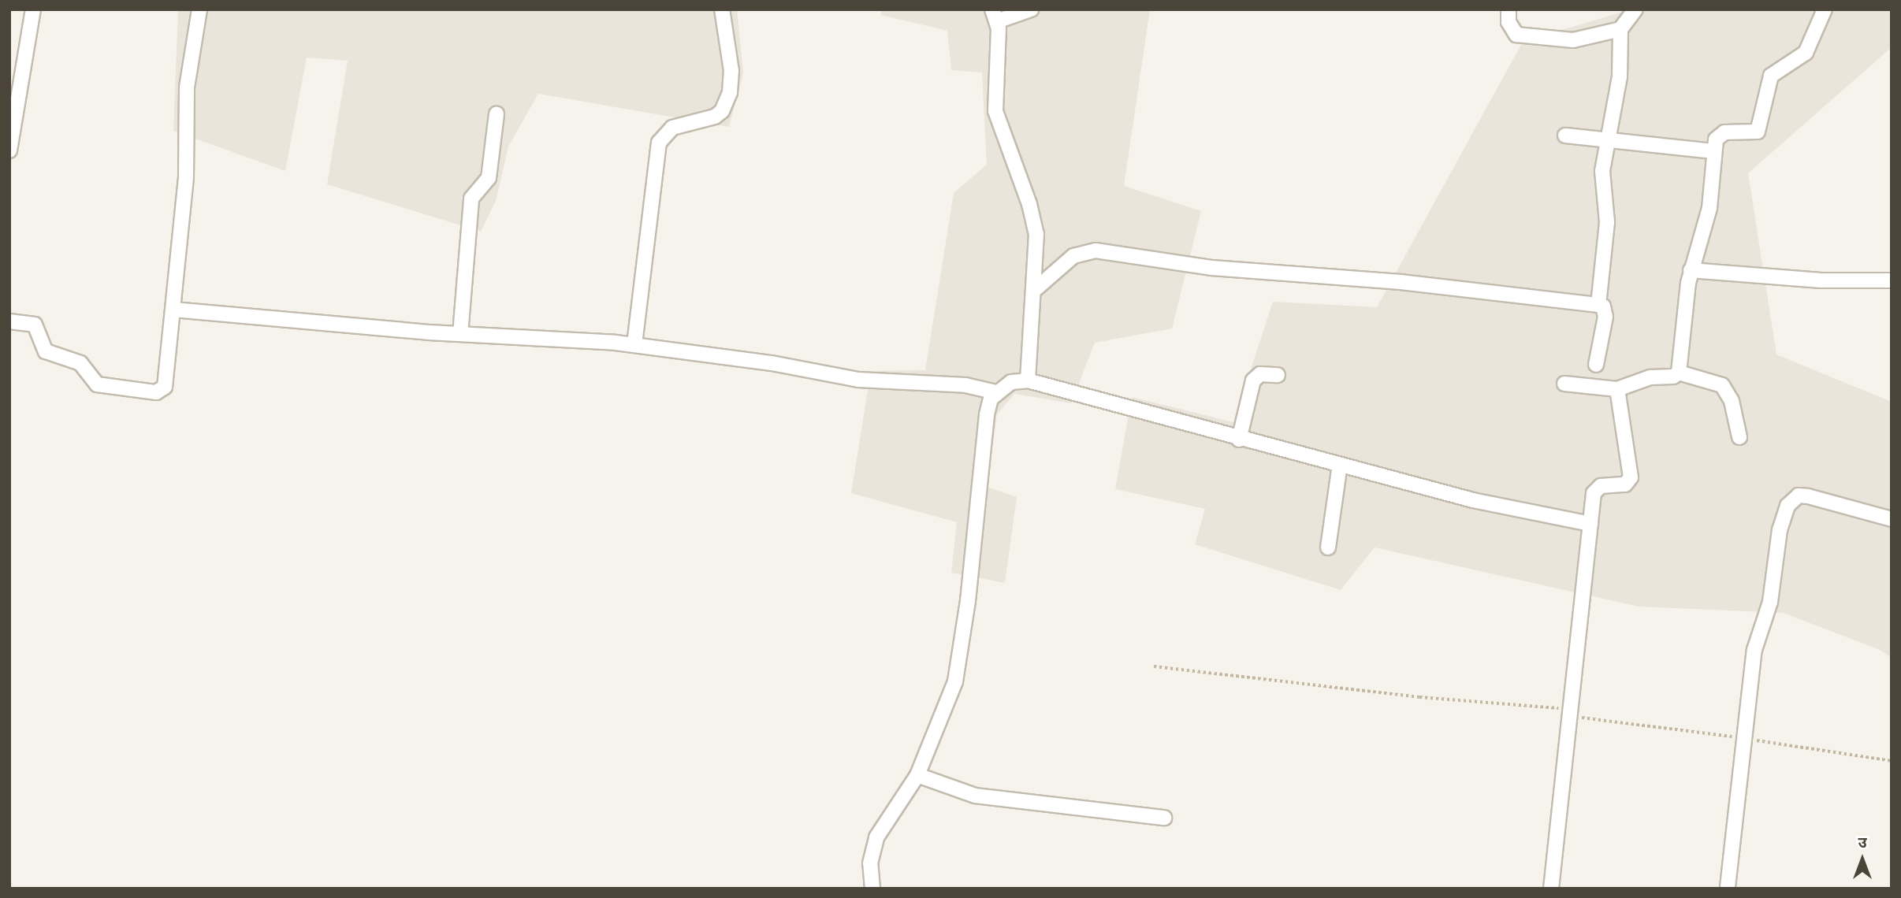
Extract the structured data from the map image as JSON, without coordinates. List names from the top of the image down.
{
  "north": "top"
}
